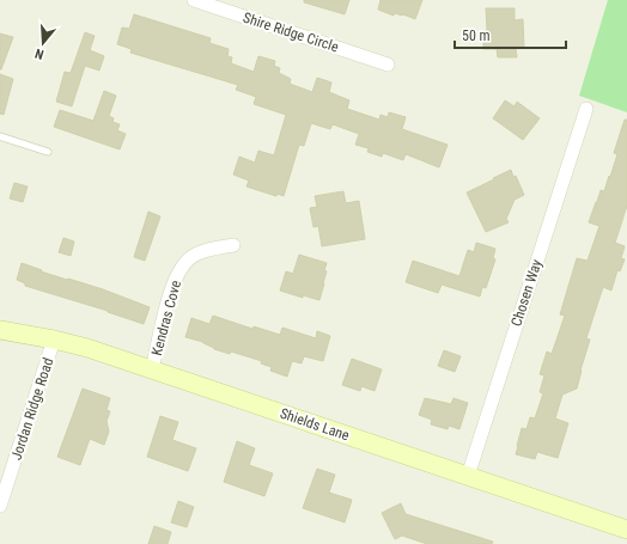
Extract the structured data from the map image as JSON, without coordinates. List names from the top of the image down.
{
  "streets": {
    "main road": ["Shields Lane"],
    "street": [
      "Shire Ridge Circle",
      "Chosen Way",
      "Kendras Cove",
      "Jordan Ridge Road"
    ]
  },
  "crossings": [
    ["Chosen Way", "Shields Lane"],
    ["Kendras Cove", "Shields Lane"],
    ["Jordan Ridge Road", "Shields Lane"]
  ],
  "scale_bar": "50 m",
  "north": "bottom"
}
